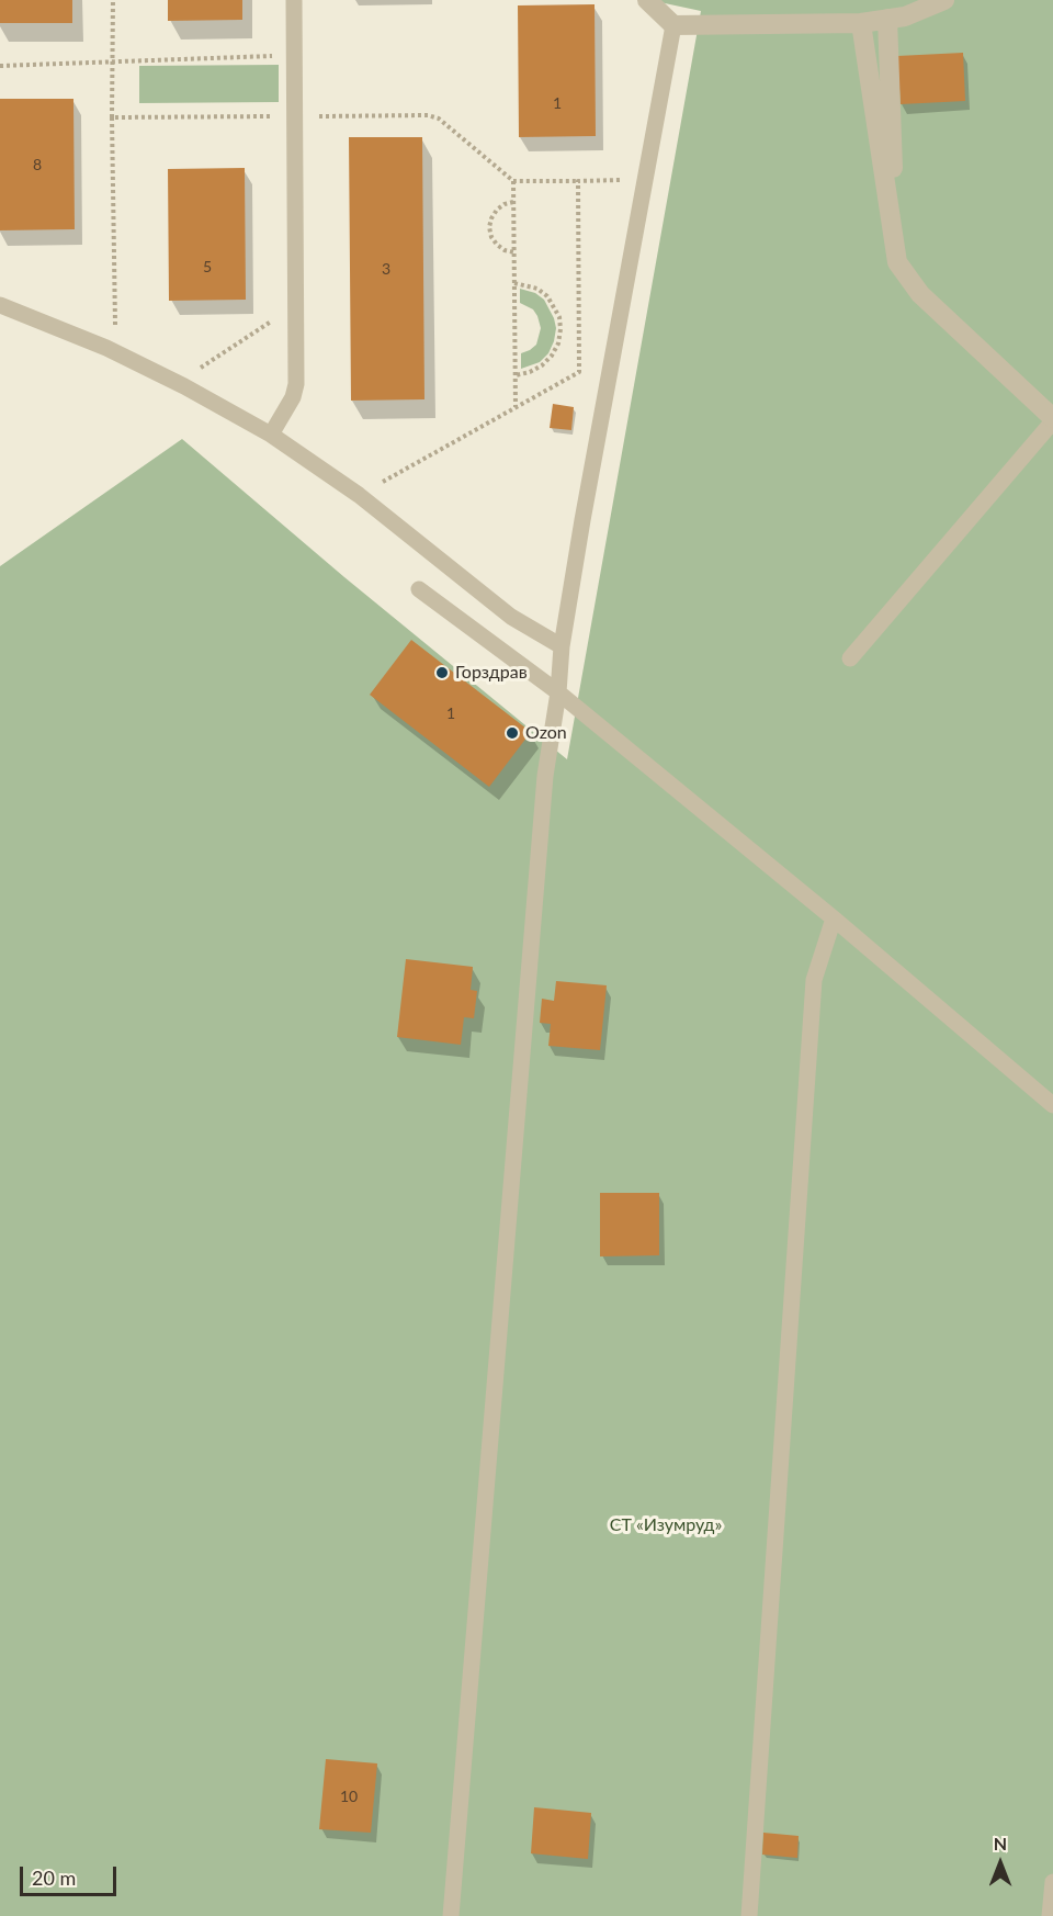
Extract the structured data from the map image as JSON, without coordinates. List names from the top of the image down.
{
  "parks": ["СТ «Изумруд»"],
  "places": ["Горздрав", "Ozon"],
  "house_numbers": [
    "1",
    "8",
    "5",
    "3",
    "1",
    "10"
  ],
  "scale_bar": "20 m",
  "north": "top"
}
